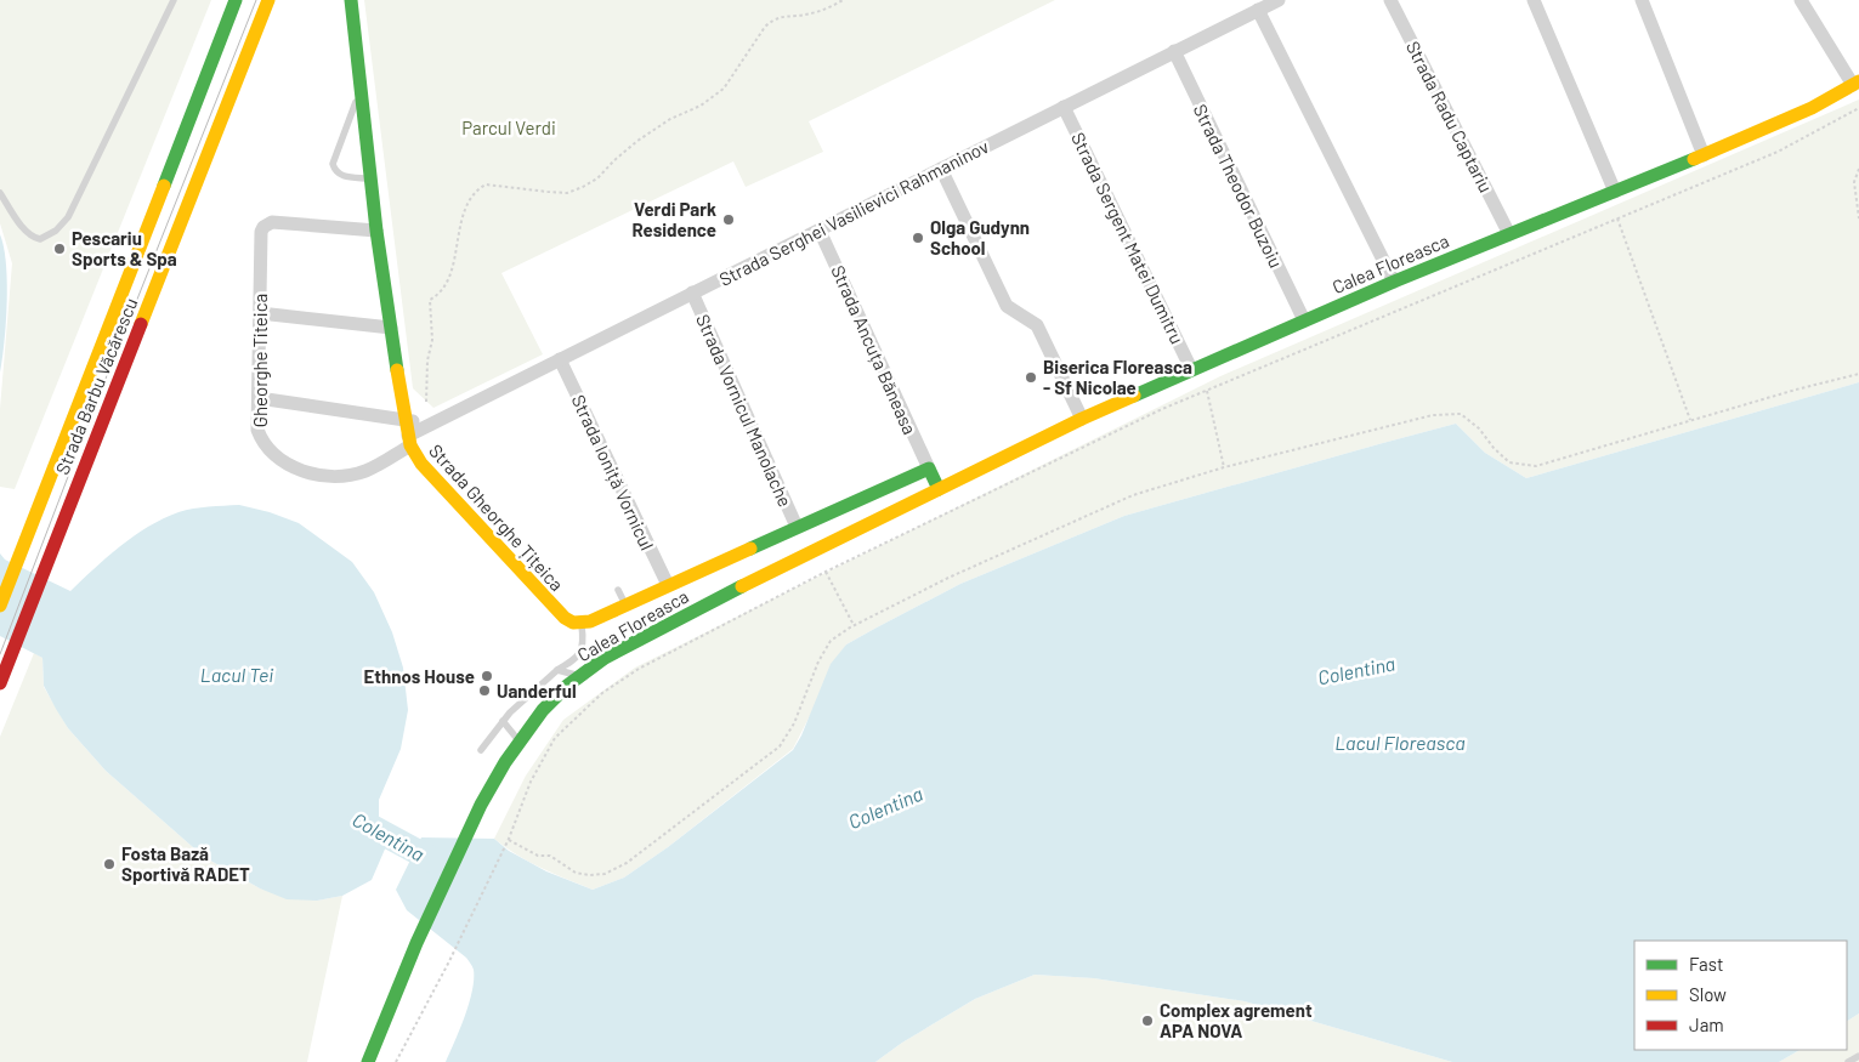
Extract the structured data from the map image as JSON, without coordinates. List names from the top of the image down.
{
  "streets": {
    "main road": ["Calea Floreasca", "Strada Barbu Văcărescu", "Strada Gheorghe Țițeica"],
    "street": [
      "Strada Radu Captariu",
      "Strada Theodor Buzoiu",
      "Strada Serghei Vasilievici Rahmaninov",
      "Strada Sergent Matei Dumitru",
      "Strada Ancuța Băneasa",
      "Gheorghe Titeica",
      "Strada Vornicul Manolache",
      "Strada Ioniță Vornicul"
    ]
  },
  "crossings": [
    ["Strada Radu Captariu", "Calea Floreasca"],
    ["Strada Theodor Buzoiu", "Strada Serghei Vasilievici Rahmaninov"],
    ["Strada Theodor Buzoiu", "Calea Floreasca"],
    ["Strada Serghei Vasilievici Rahmaninov", "Strada Sergent Matei Dumitru"],
    ["Strada Serghei Vasilievici Rahmaninov", "Strada Ancuța Băneasa"],
    ["Strada Serghei Vasilievici Rahmaninov", "Gheorghe Titeica"],
    ["Strada Serghei Vasilievici Rahmaninov", "Strada Vornicul Manolache"],
    ["Strada Serghei Vasilievici Rahmaninov", "Strada Ioniță Vornicul"],
    ["Strada Serghei Vasilievici Rahmaninov", "Strada Gheorghe Țițeica"],
    ["Strada Sergent Matei Dumitru", "Calea Floreasca"],
    ["Calea Floreasca", "Strada Ancuța Băneasa"],
    ["Calea Floreasca", "Strada Vornicul Manolache"],
    ["Calea Floreasca", "Strada Ioniță Vornicul"],
    ["Calea Floreasca", "Strada Gheorghe Țițeica"],
    ["Gheorghe Titeica", "Strada Gheorghe Țițeica"]
  ],
  "water": ["Colentina", "Lacul Tei", "Lacul Floreasca"],
  "parks": ["Parcul Verdi"],
  "places": [
    "Verdi Park Residence",
    "Olga Gudynn School",
    "Pescariu Sports & Spa",
    "Biserica Floreasca - Sf Nicolae",
    "Ethnos House",
    "Uanderful",
    "Fosta Bază Sportivă RADET",
    "Complex agrement APA NOVA"
  ],
  "legend": ["Fast", "Slow", "Jam"]
}
